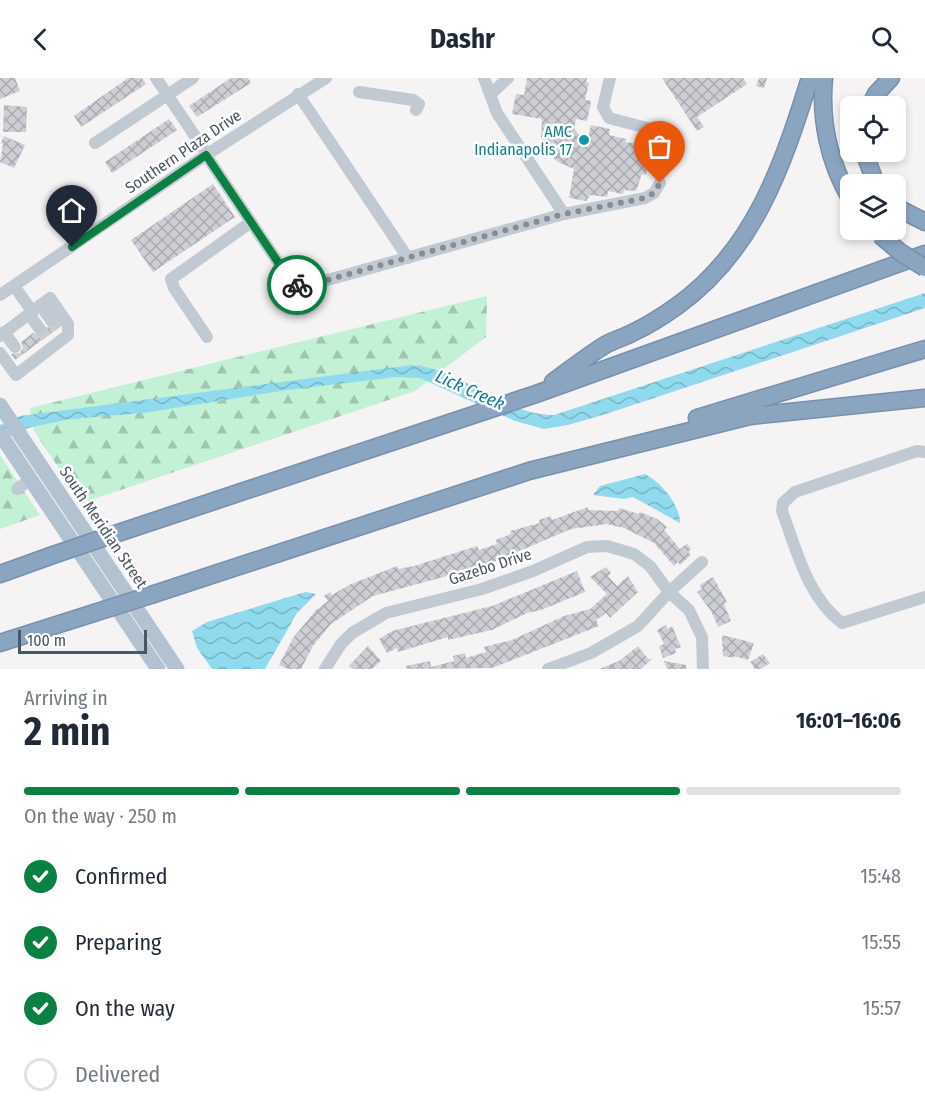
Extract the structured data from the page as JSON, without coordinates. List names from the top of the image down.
{
  "streets": {
    "main road": ["South Meridian Street"],
    "street": ["Southern Plaza Drive", "Gazebo Drive"]
  },
  "water": ["Lick Creek"],
  "places": ["AMC Indianapolis 17"],
  "scale_bar": "100 m",
  "page": {
    "header": "Dashr",
    "scale": "100 m",
    "heading": ["2 min", "Arriving in", "16:01–16:06"],
    "bar": "On the way · 250 m",
    "list": [
      ["Confirmed", "15:48"],
      ["Preparing", "15:55"],
      ["On the way", "15:57"],
      "Delivered"
    ]
  }
}
